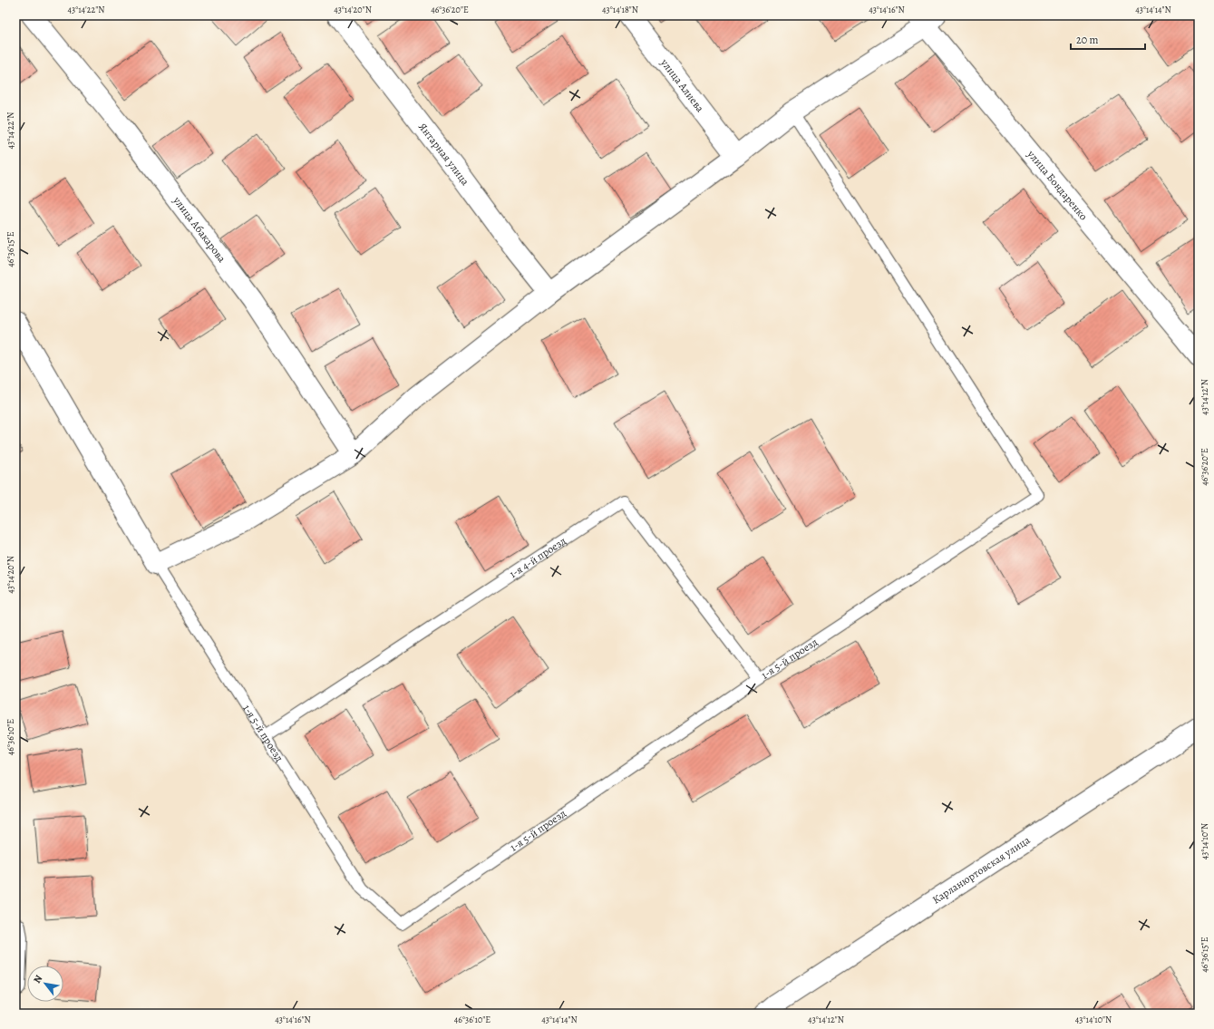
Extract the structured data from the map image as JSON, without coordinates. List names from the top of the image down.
{
  "streets": {
    "street": [
      "улица Алиева",
      "Янтарная улица",
      "улица Бондаренко",
      "улица Абакарова",
      "Карланюртовская улица"
    ],
    "lane": ["1-я 4-й проезд", "1-я 5-й проезд"]
  },
  "crossings": [
    ["1-я 4-й проезд", "1-я 5-й проезд"]
  ],
  "scale_bar": "20 m",
  "north": "top left",
  "coordinates": [
    "43°14'22\"N",
    "43°14'20\"N",
    "46°36'20\"E",
    "43°14'18\"N",
    "43°14'16\"N",
    "43°14'14\"N",
    "46°36'15\"E",
    "43°14'12\"N",
    "46°36'10\"E",
    "43°14'10\"N"
  ]
}
